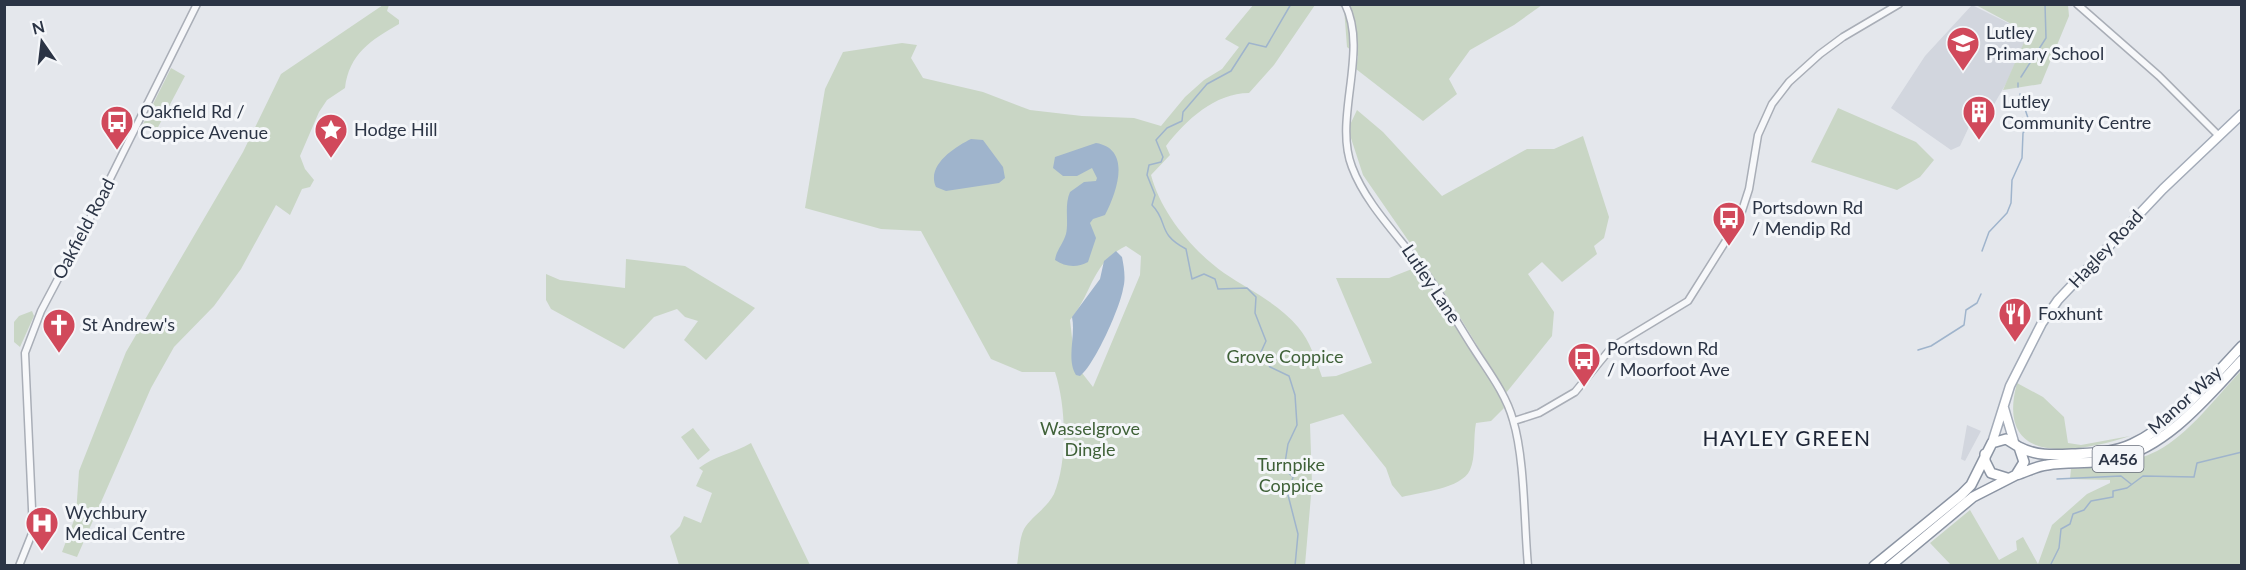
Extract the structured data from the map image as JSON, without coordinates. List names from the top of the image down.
{
  "streets": {
    "highway": ["Manor Way", "A456"],
    "main road": ["Hagley Road"],
    "street": ["Oakfield Road", "Lutley Lane"]
  },
  "crossings": [
    ["Hagley Road", "Manor Way"],
    ["Hagley Road", "A456"],
    ["Manor Way", "A456"]
  ],
  "districts": ["HAYLEY GREEN"],
  "parks": ["Grove Coppice", "Wasselgrove Dingle", "Turnpike Coppice"],
  "places": {
    "school or university": ["Lutley Primary School"],
    "building": ["Lutley Community Centre"],
    "bus stop": ["Oakfield Rd / Coppice Avenue", "Portsdown Rd / Mendip Rd", "Portsdown Rd / Moorfoot Ave"],
    "place": ["Hodge Hill"],
    "restaurant": ["Foxhunt"],
    "church": ["St Andrew's"],
    "hospital": ["Wychbury Medical Centre"]
  },
  "north": "top"
}
